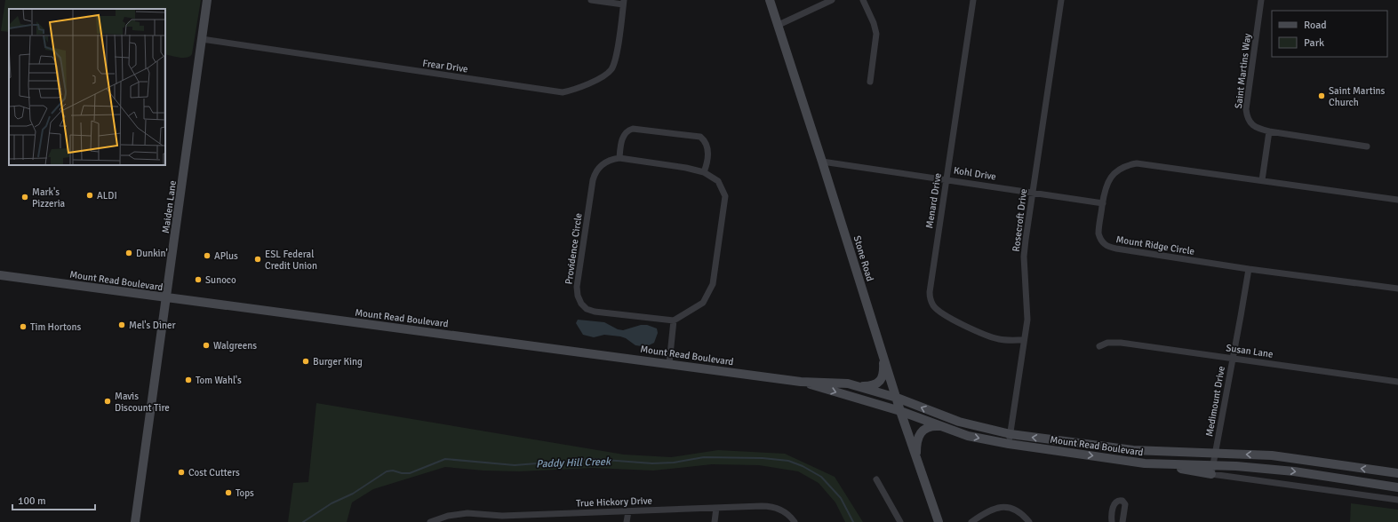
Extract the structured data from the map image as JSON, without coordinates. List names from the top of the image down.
{
  "streets": {
    "main road": ["Maiden Lane", "Stone Road", "Mount Read Boulevard"],
    "street": [
      "Frear Drive",
      "Saint Martins Way",
      "Kohl Drive",
      "Menard Drive",
      "Rosecroft Drive",
      "Mount Ridge Circle",
      "Providence Circle",
      "Susan Lane",
      "Medimount Drive",
      "True Hickory Drive"
    ]
  },
  "crossings": [
    ["Frear Drive", "Maiden Lane"],
    ["Kohl Drive", "Menard Drive"],
    ["Kohl Drive", "Rosecroft Drive"],
    ["Kohl Drive", "Mount Ridge Circle"],
    ["Kohl Drive", "Stone Road"],
    ["Menard Drive", "Rosecroft Drive"],
    ["Maiden Lane", "Mount Read Boulevard"],
    ["Rosecroft Drive", "Mount Read Boulevard"],
    ["Mount Ridge Circle", "Medimount Drive"],
    ["Stone Road", "Mount Read Boulevard"],
    ["Mount Read Boulevard", "Medimount Drive"],
    ["Susan Lane", "Medimount Drive"]
  ],
  "water": ["Paddy Hill Creek"],
  "places": [
    "Saint Martins Church",
    "ALDI",
    "Mark's Pizzeria",
    "Dunkin'",
    "APlus",
    "ESL Federal Credit Union",
    "Sunoco",
    "Mel's Diner",
    "Tim Hortons",
    "Walgreens",
    "Burger King",
    "Tom Wahl's",
    "Mavis Discount Tire",
    "Cost Cutters",
    "Tops"
  ],
  "legend": ["Road", "Park"],
  "scale_bar": "100 m"
}
